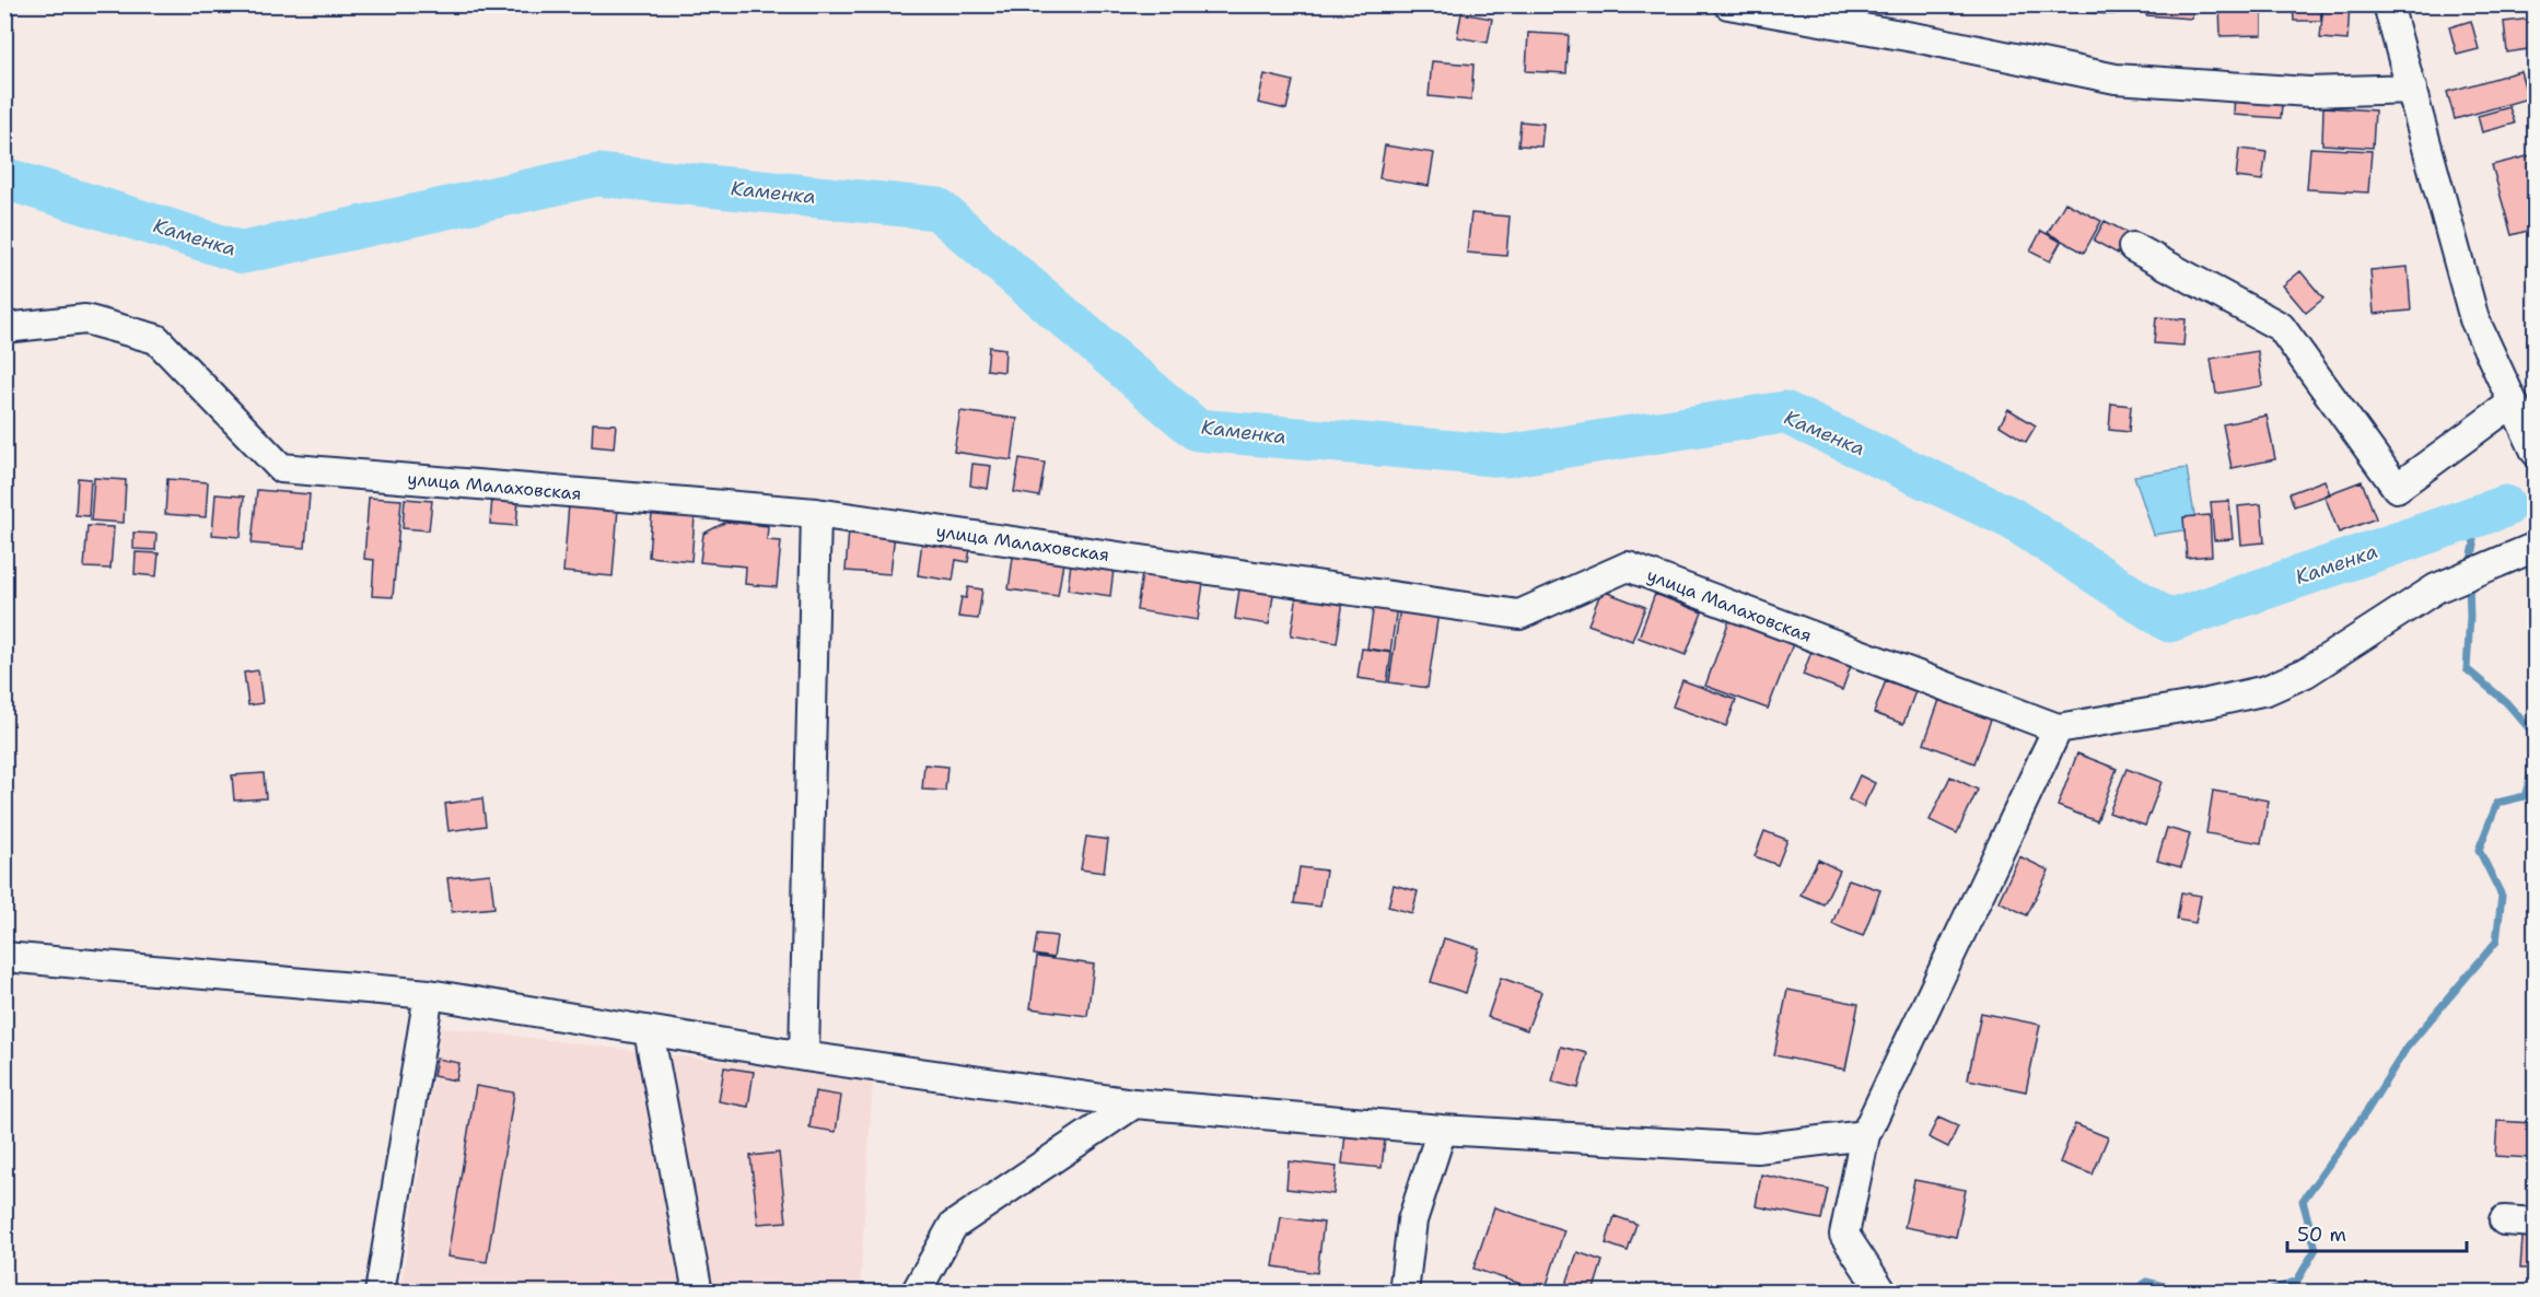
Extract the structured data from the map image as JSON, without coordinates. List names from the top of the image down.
{
  "streets": {
    "street": ["улица Малаховская"]
  },
  "water": ["Каменка"],
  "scale_bar": "50 m"
}
